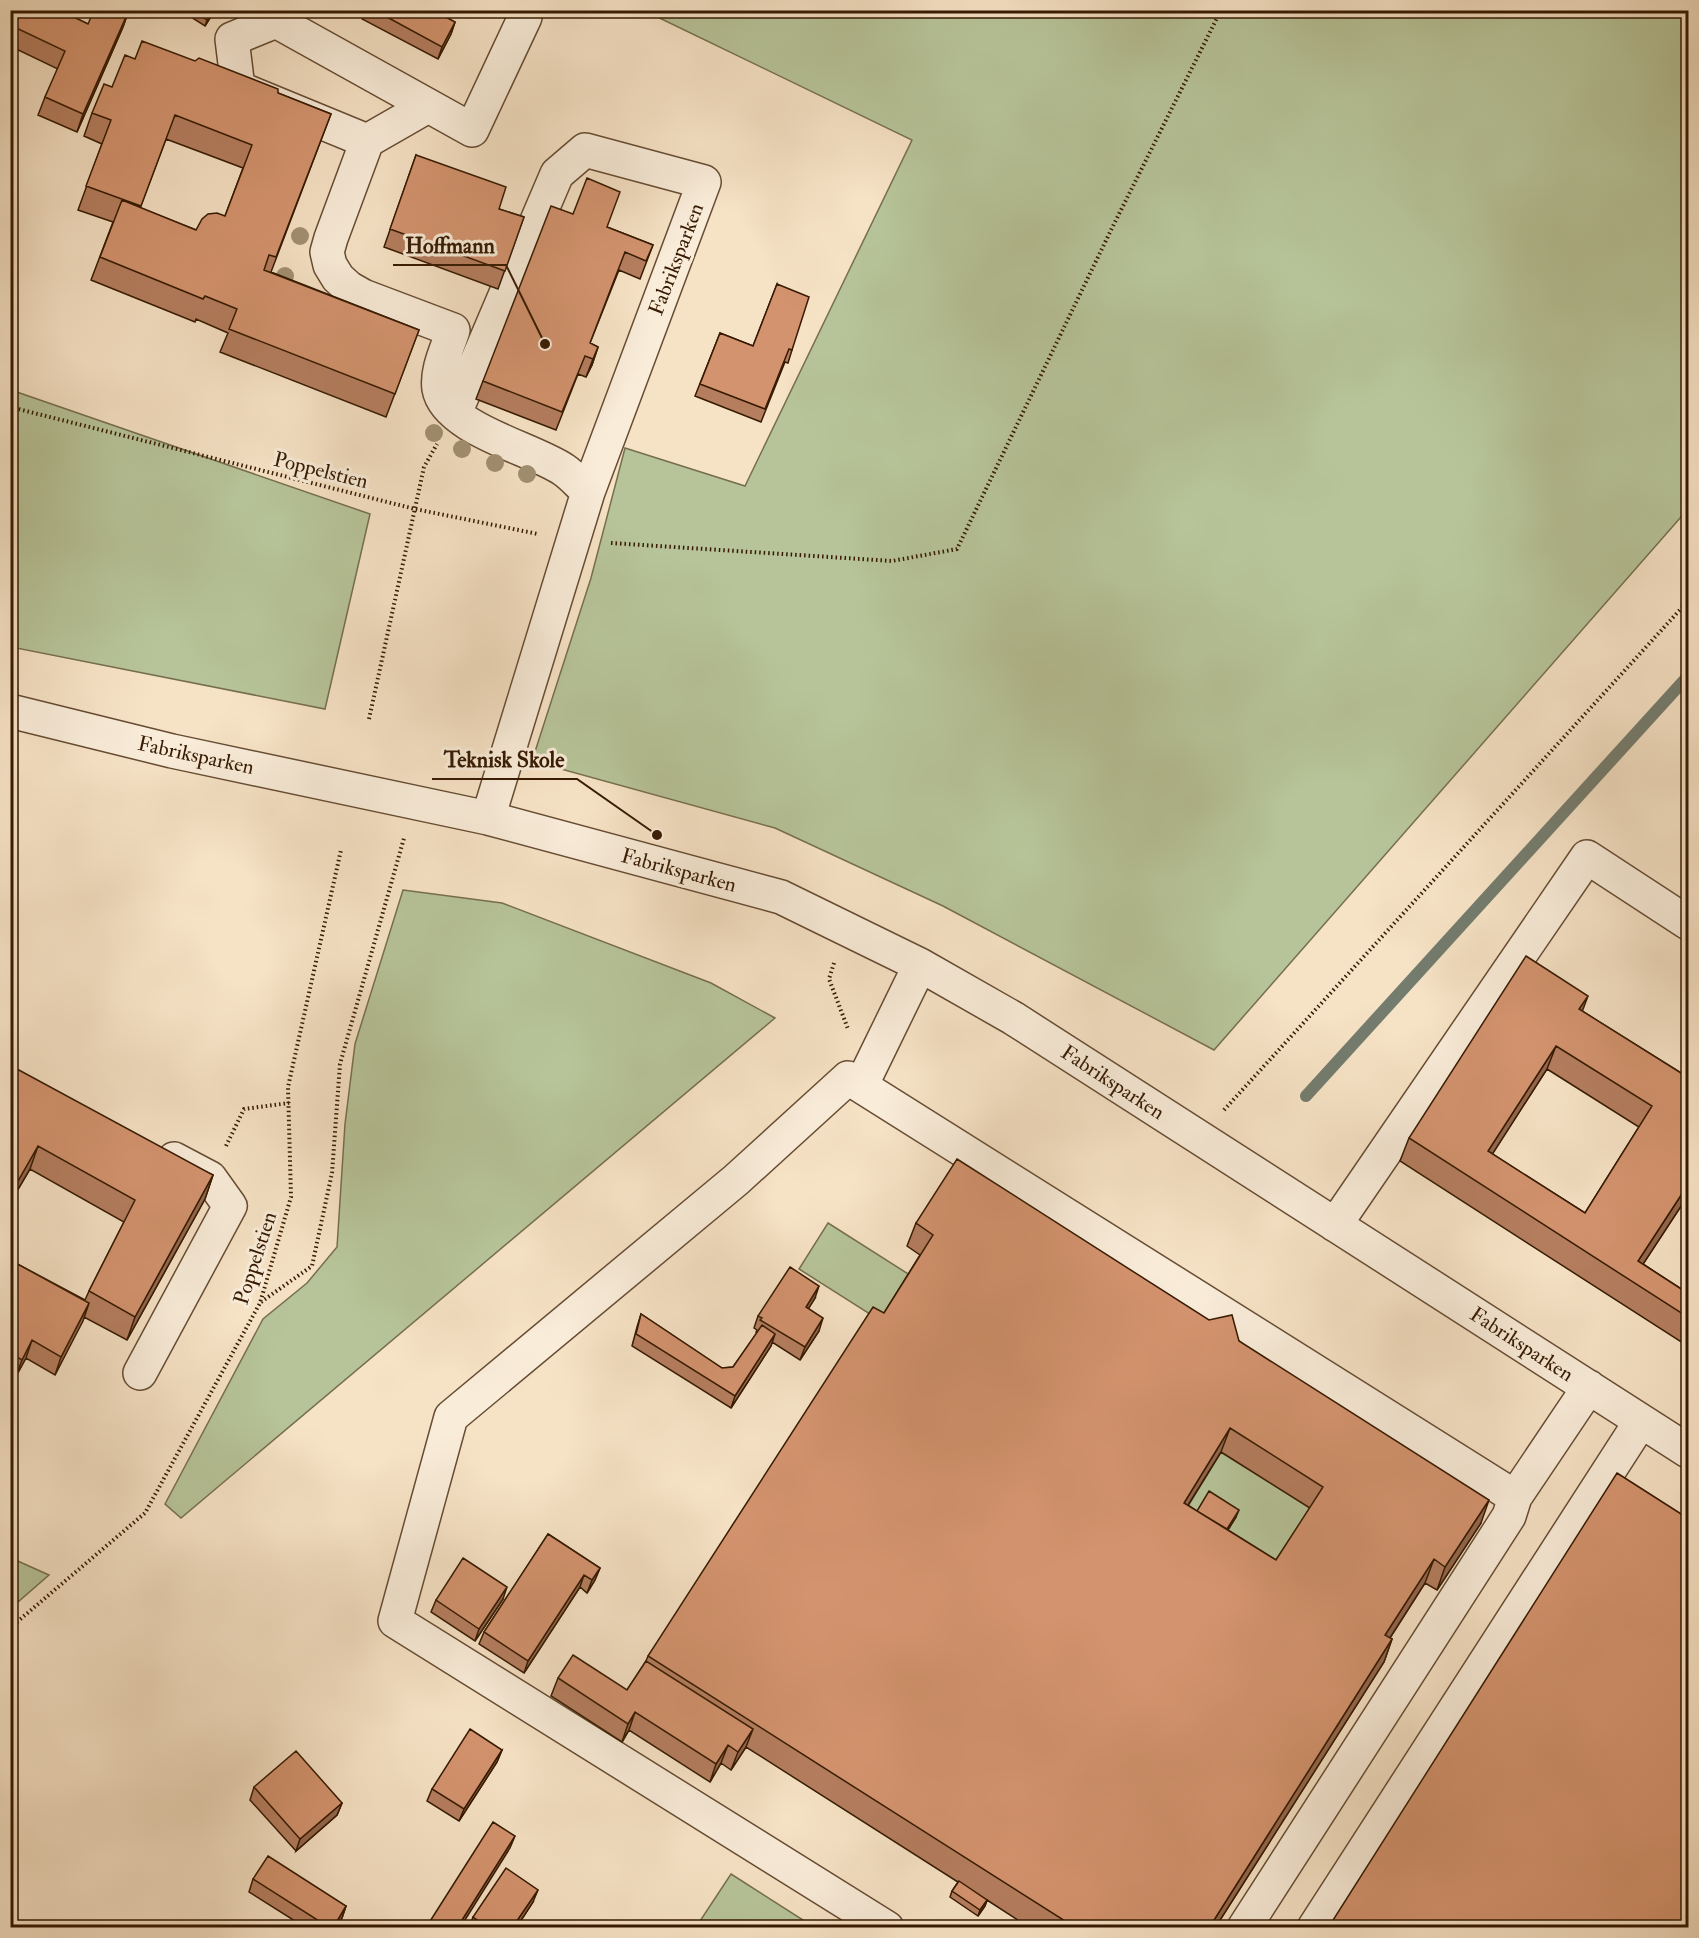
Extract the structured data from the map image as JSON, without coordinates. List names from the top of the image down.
{
  "streets": {
    "street": ["Fabriksparken"],
    "path": ["Poppelstien"]
  },
  "crossings": [
    ["Fabriksparken", "Poppelstien"]
  ],
  "places": ["Hoffmann", "Teknisk Skole"]
}
